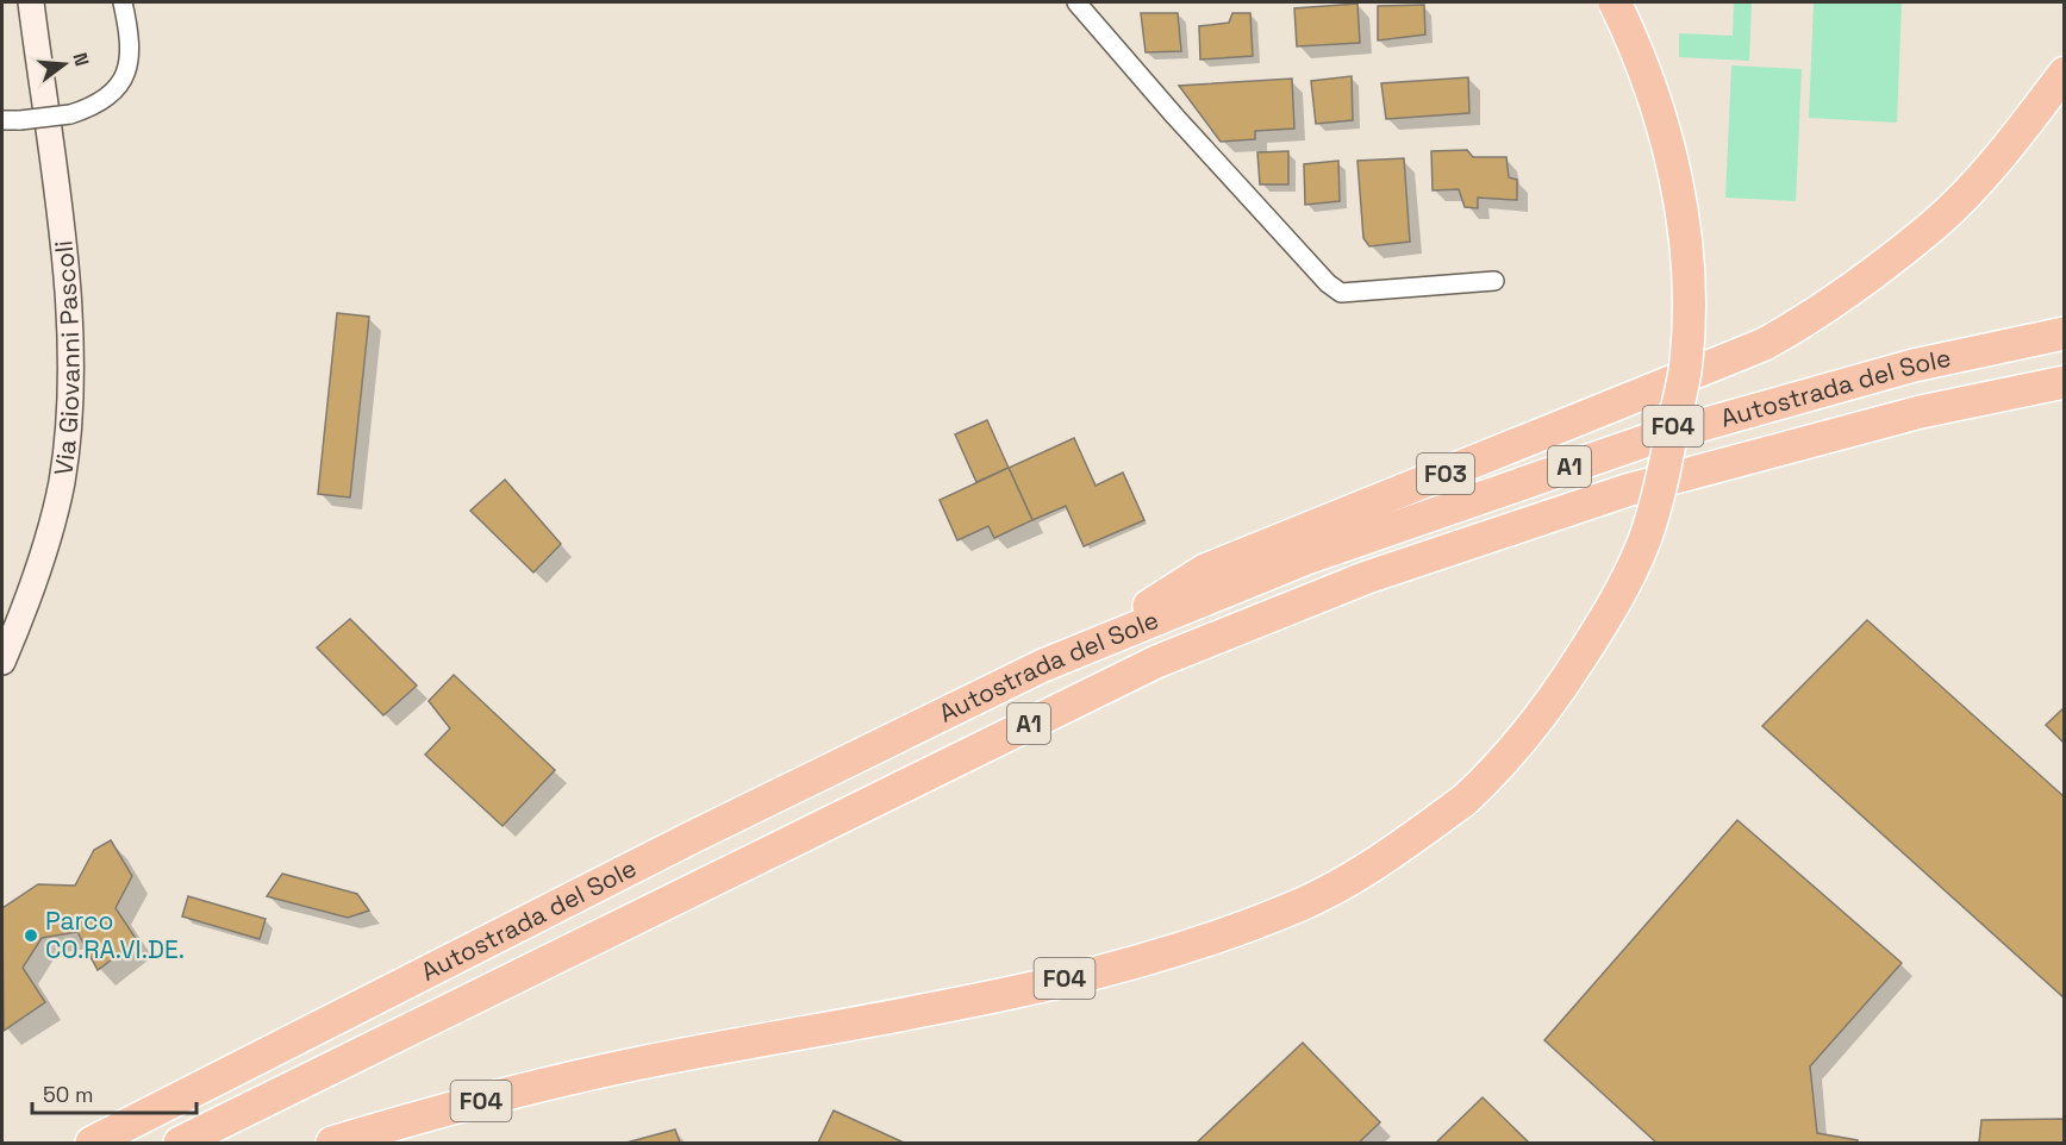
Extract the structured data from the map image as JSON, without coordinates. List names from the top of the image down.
{
  "streets": {
    "highway": [
      "Autostrada del Sole",
      "F04",
      "A1",
      "F03"
    ],
    "street": ["Via Giovanni Pascoli"]
  },
  "crossings": [
    ["Autostrada del Sole", "F03"]
  ],
  "places": ["Parco CO.RA.VI.DE."],
  "scale_bar": "50 m",
  "north": "right"
}
